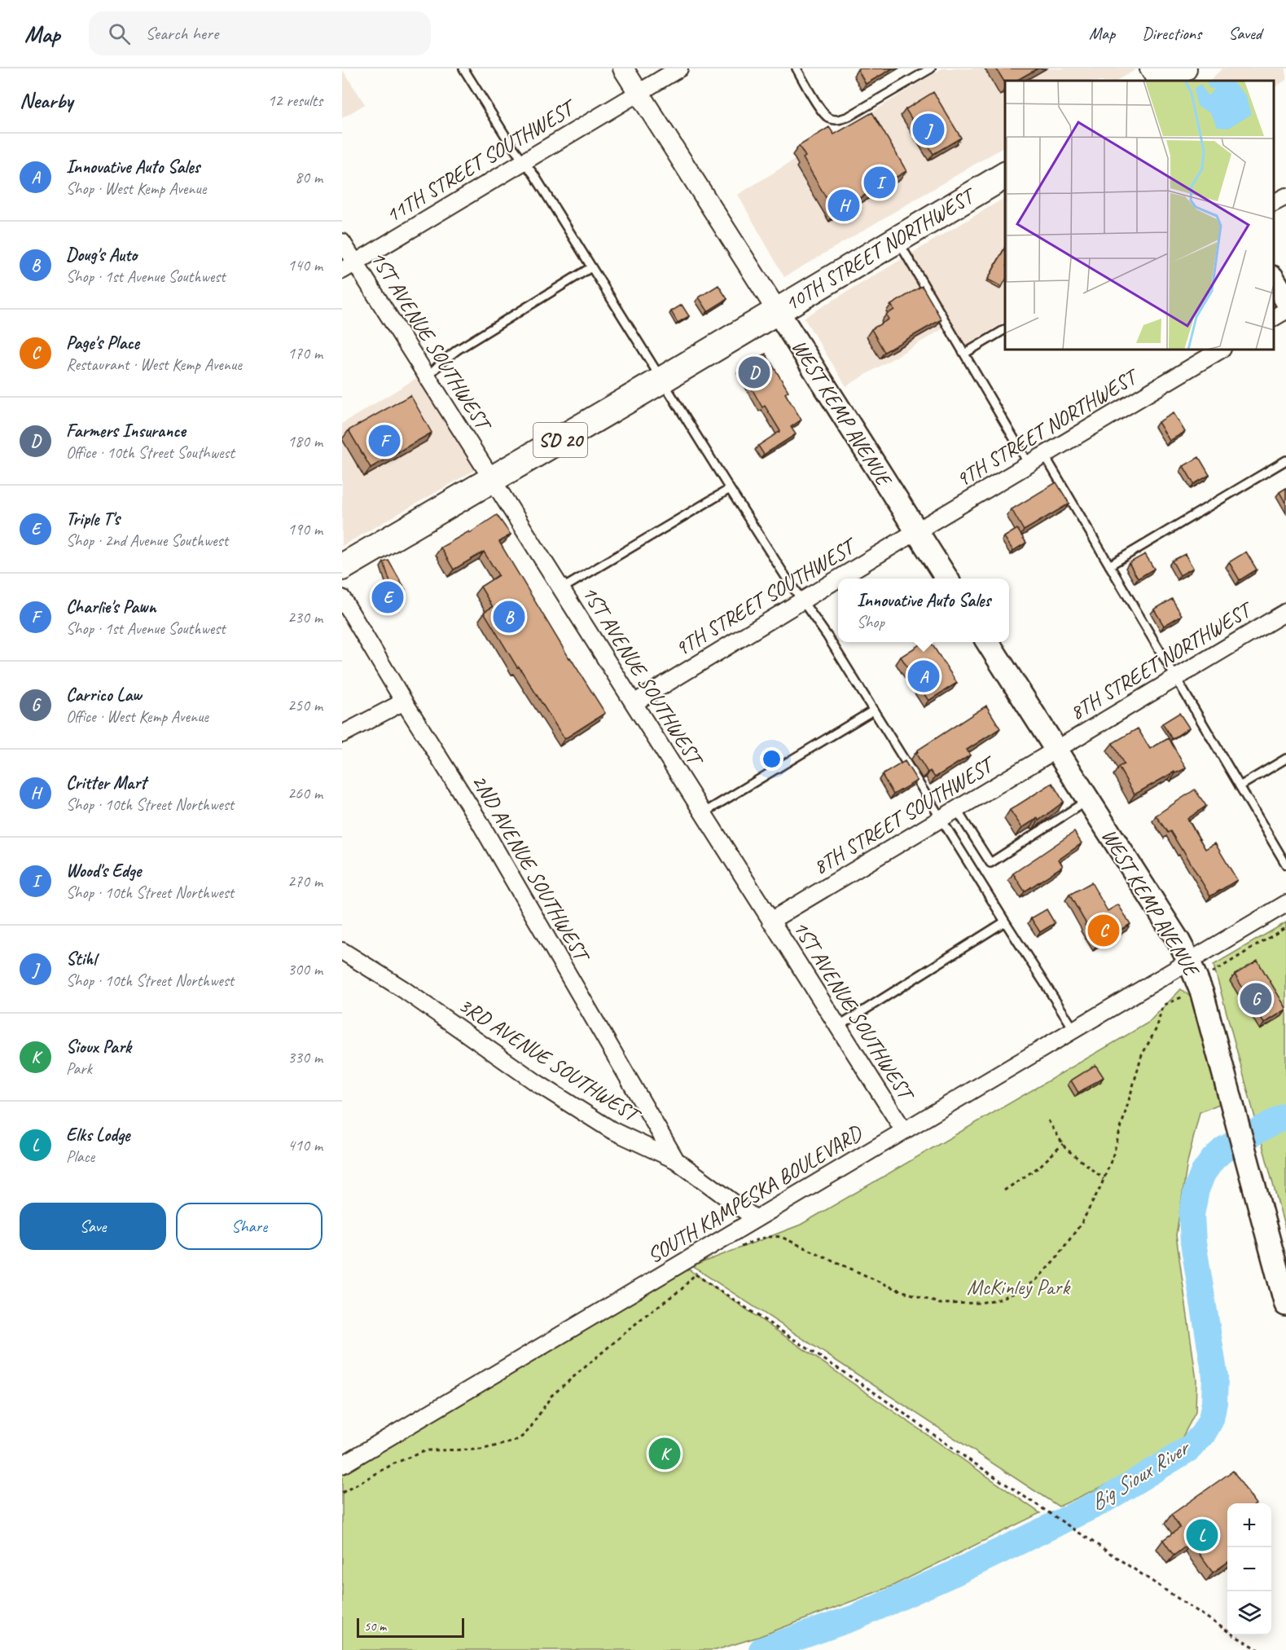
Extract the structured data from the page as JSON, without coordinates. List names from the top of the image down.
{
  "streets": {
    "main road": ["10TH STREET NORTHWEST", "WEST KEMP AVENUE", "SD 20"],
    "street": [
      "11TH STREET SOUTHWEST",
      "1ST AVENUE SOUTHWEST",
      "9TH STREET NORTHWEST",
      "9TH STREET SOUTHWEST",
      "8TH STREET NORTHWEST",
      "8TH STREET SOUTHWEST",
      "2ND AVENUE SOUTHWEST",
      "3RD AVENUE SOUTHWEST",
      "SOUTH KAMPESKA BOULEVARD"
    ]
  },
  "crossings": [
    ["11TH STREET SOUTHWEST", "1ST AVENUE SOUTHWEST"],
    ["11TH STREET SOUTHWEST", "WEST KEMP AVENUE"],
    ["10TH STREET NORTHWEST", "WEST KEMP AVENUE"],
    ["10TH STREET NORTHWEST", "SD 20"],
    ["1ST AVENUE SOUTHWEST", "SD 20"],
    ["1ST AVENUE SOUTHWEST", "9TH STREET SOUTHWEST"],
    ["1ST AVENUE SOUTHWEST", "8TH STREET SOUTHWEST"],
    ["1ST AVENUE SOUTHWEST", "SOUTH KAMPESKA BOULEVARD"],
    ["WEST KEMP AVENUE", "9TH STREET NORTHWEST"],
    ["WEST KEMP AVENUE", "SD 20"],
    ["WEST KEMP AVENUE", "9TH STREET SOUTHWEST"],
    ["WEST KEMP AVENUE", "8TH STREET NORTHWEST"],
    ["WEST KEMP AVENUE", "8TH STREET SOUTHWEST"],
    ["WEST KEMP AVENUE", "SOUTH KAMPESKA BOULEVARD"],
    ["9TH STREET NORTHWEST", "9TH STREET SOUTHWEST"],
    ["8TH STREET NORTHWEST", "8TH STREET SOUTHWEST"],
    ["2ND AVENUE SOUTHWEST", "3RD AVENUE SOUTHWEST"],
    ["3RD AVENUE SOUTHWEST", "SOUTH KAMPESKA BOULEVARD"]
  ],
  "water": ["Big Sioux River"],
  "parks": ["McKinley Park"],
  "scale_bar": "50 m",
  "page": {
    "header": "Map",
    "search": "Search here",
    "nav": ["Map", "Directions", "Saved"],
    "heading": ["Nearby", "12 results"],
    "pins": [
      "J",
      "I",
      "H",
      "D",
      "F",
      "E",
      "B",
      "A",
      "C",
      "G",
      "K",
      "L"
    ],
    "list": [
      {
        "mark": "A",
        "name": "Innovative Auto Sales",
        "note": "Shop · West Kemp Avenue",
        "value": "80 m"
      },
      {
        "mark": "B",
        "name": "Doug's Auto",
        "note": "Shop · 1st Avenue Southwest",
        "value": "140 m"
      },
      {
        "mark": "C",
        "name": "Page's Place",
        "note": "Restaurant · West Kemp Avenue",
        "value": "170 m"
      },
      {
        "mark": "D",
        "name": "Farmers Insurance",
        "note": "Office · 10th Street Southwest",
        "value": "180 m"
      },
      {
        "mark": "E",
        "name": "Triple T's",
        "note": "Shop · 2nd Avenue Southwest",
        "value": "190 m"
      },
      {
        "mark": "F",
        "name": "Charlie's Pawn",
        "note": "Shop · 1st Avenue Southwest",
        "value": "230 m"
      },
      {
        "mark": "G",
        "name": "Carrico Law",
        "note": "Office · West Kemp Avenue",
        "value": "250 m"
      },
      {
        "mark": "H",
        "name": "Critter Mart",
        "note": "Shop · 10th Street Northwest",
        "value": "260 m"
      },
      {
        "mark": "I",
        "name": "Wood's Edge",
        "note": "Shop · 10th Street Northwest",
        "value": "270 m"
      },
      {
        "mark": "J",
        "name": "Stihl",
        "note": "Shop · 10th Street Northwest",
        "value": "300 m"
      },
      {
        "mark": "K",
        "name": "Sioux Park",
        "note": "Park",
        "value": "330 m"
      },
      {
        "mark": "L",
        "name": "Elks Lodge",
        "note": "Place",
        "value": "410 m"
      }
    ],
    "popup": ["Innovative Auto Sales", "Shop"],
    "buttons": ["Save", "Share"],
    "map_buttons": ["+", "−"],
    "scale": "50 m"
  }
}
